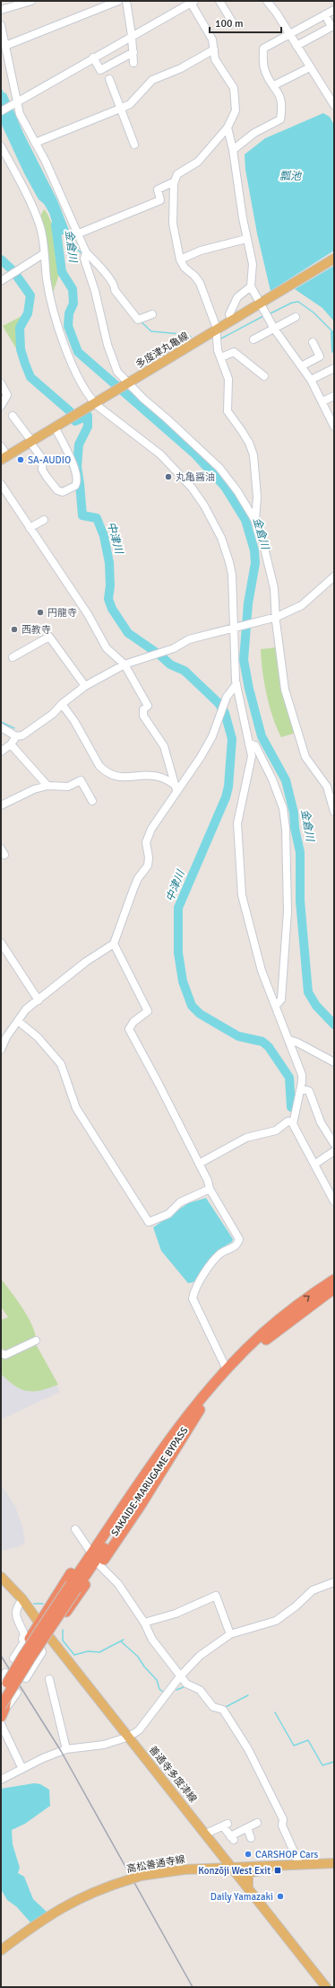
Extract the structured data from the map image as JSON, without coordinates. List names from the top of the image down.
{
  "streets": {
    "highway": ["SAKAIDE-MARUGAME BYPASS"],
    "main road": ["多度津丸亀線", "善通寺多度津線", "高松善通寺線"]
  },
  "crossings": [
    ["善通寺多度津線", "高松善通寺線"]
  ],
  "water": ["瓢池", "金倉川", "中津川"],
  "places": {
    "other": [
      "SA-AUDIO",
      "丸亀醤油",
      "円龍寺",
      "西教寺",
      "CARSHOP Cars",
      "Daily Yamazaki"
    ],
    "transit": ["Konzōji West Exit"]
  },
  "scale_bar": "100 m"
}
